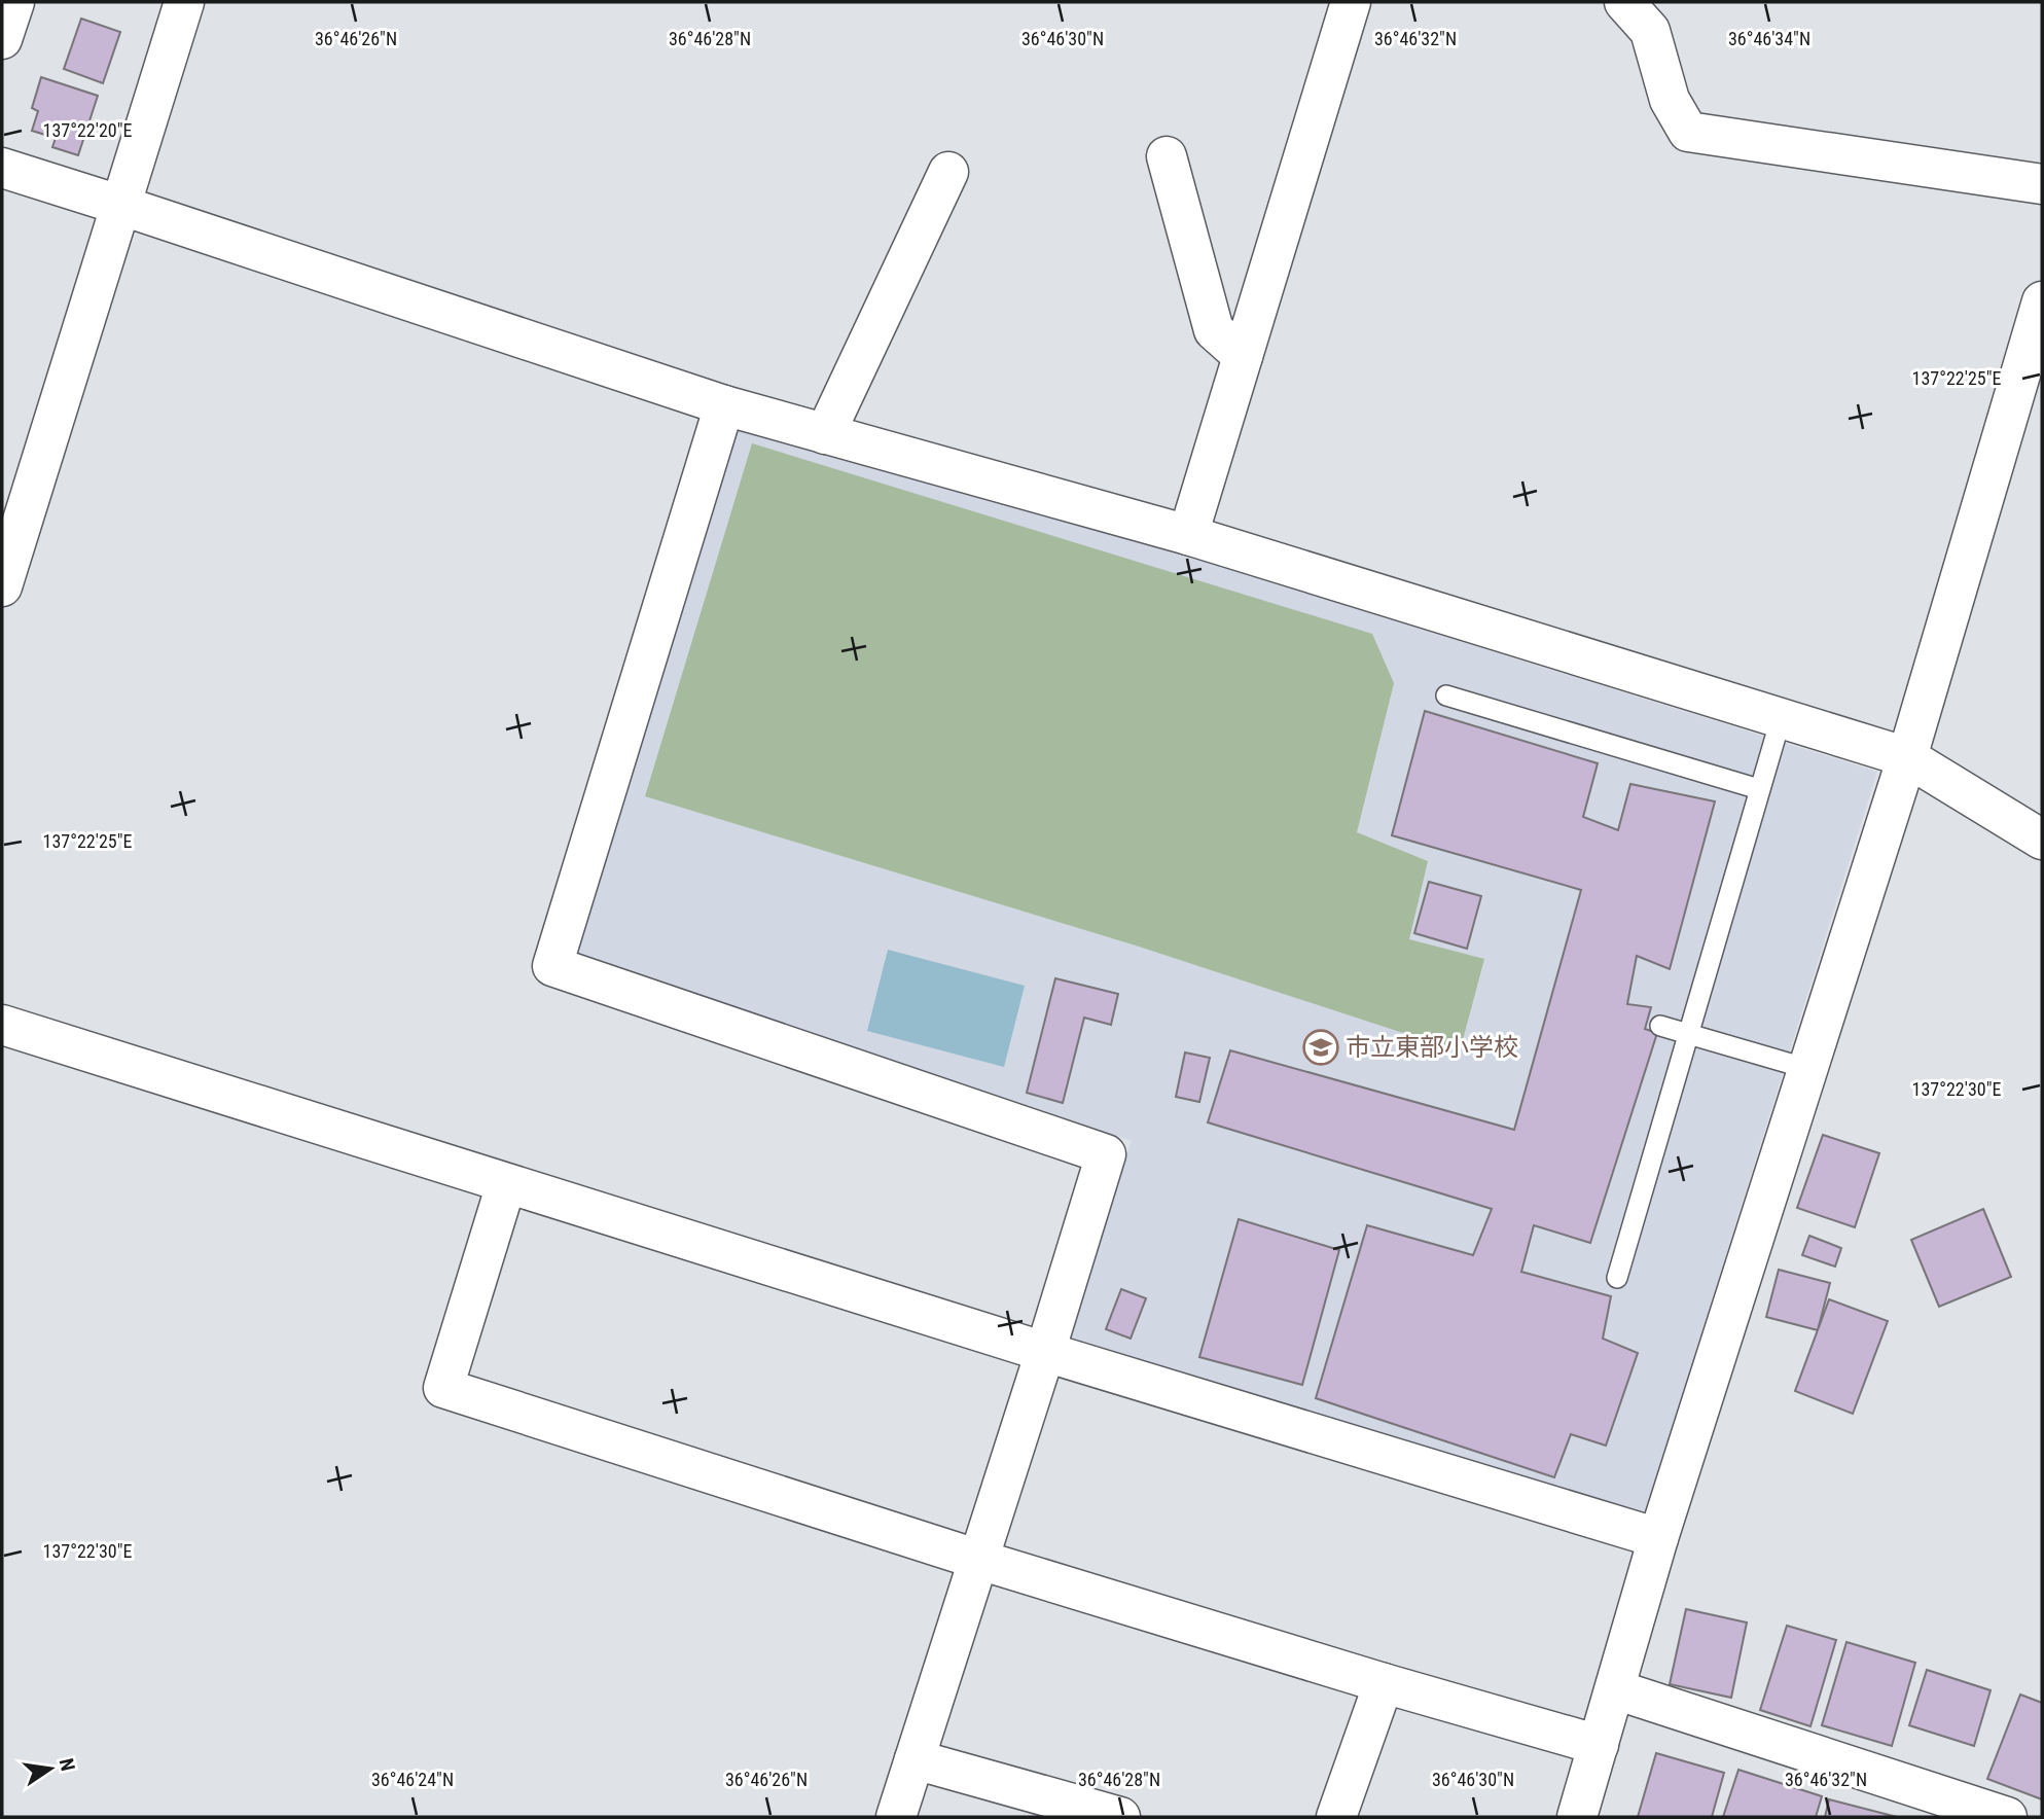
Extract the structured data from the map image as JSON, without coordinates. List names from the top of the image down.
{
  "places": {
    "school or university": ["市立東部小学校"]
  },
  "north": "right",
  "coordinates": [
    "36°46'26\"N",
    "36°46'28\"N",
    "36°46'30\"N",
    "36°46'32\"N",
    "36°46'34\"N",
    "137°22'20\"E",
    "137°22'25\"E",
    "137°22'30\"E",
    "36°46'24\"N"
  ]
}
